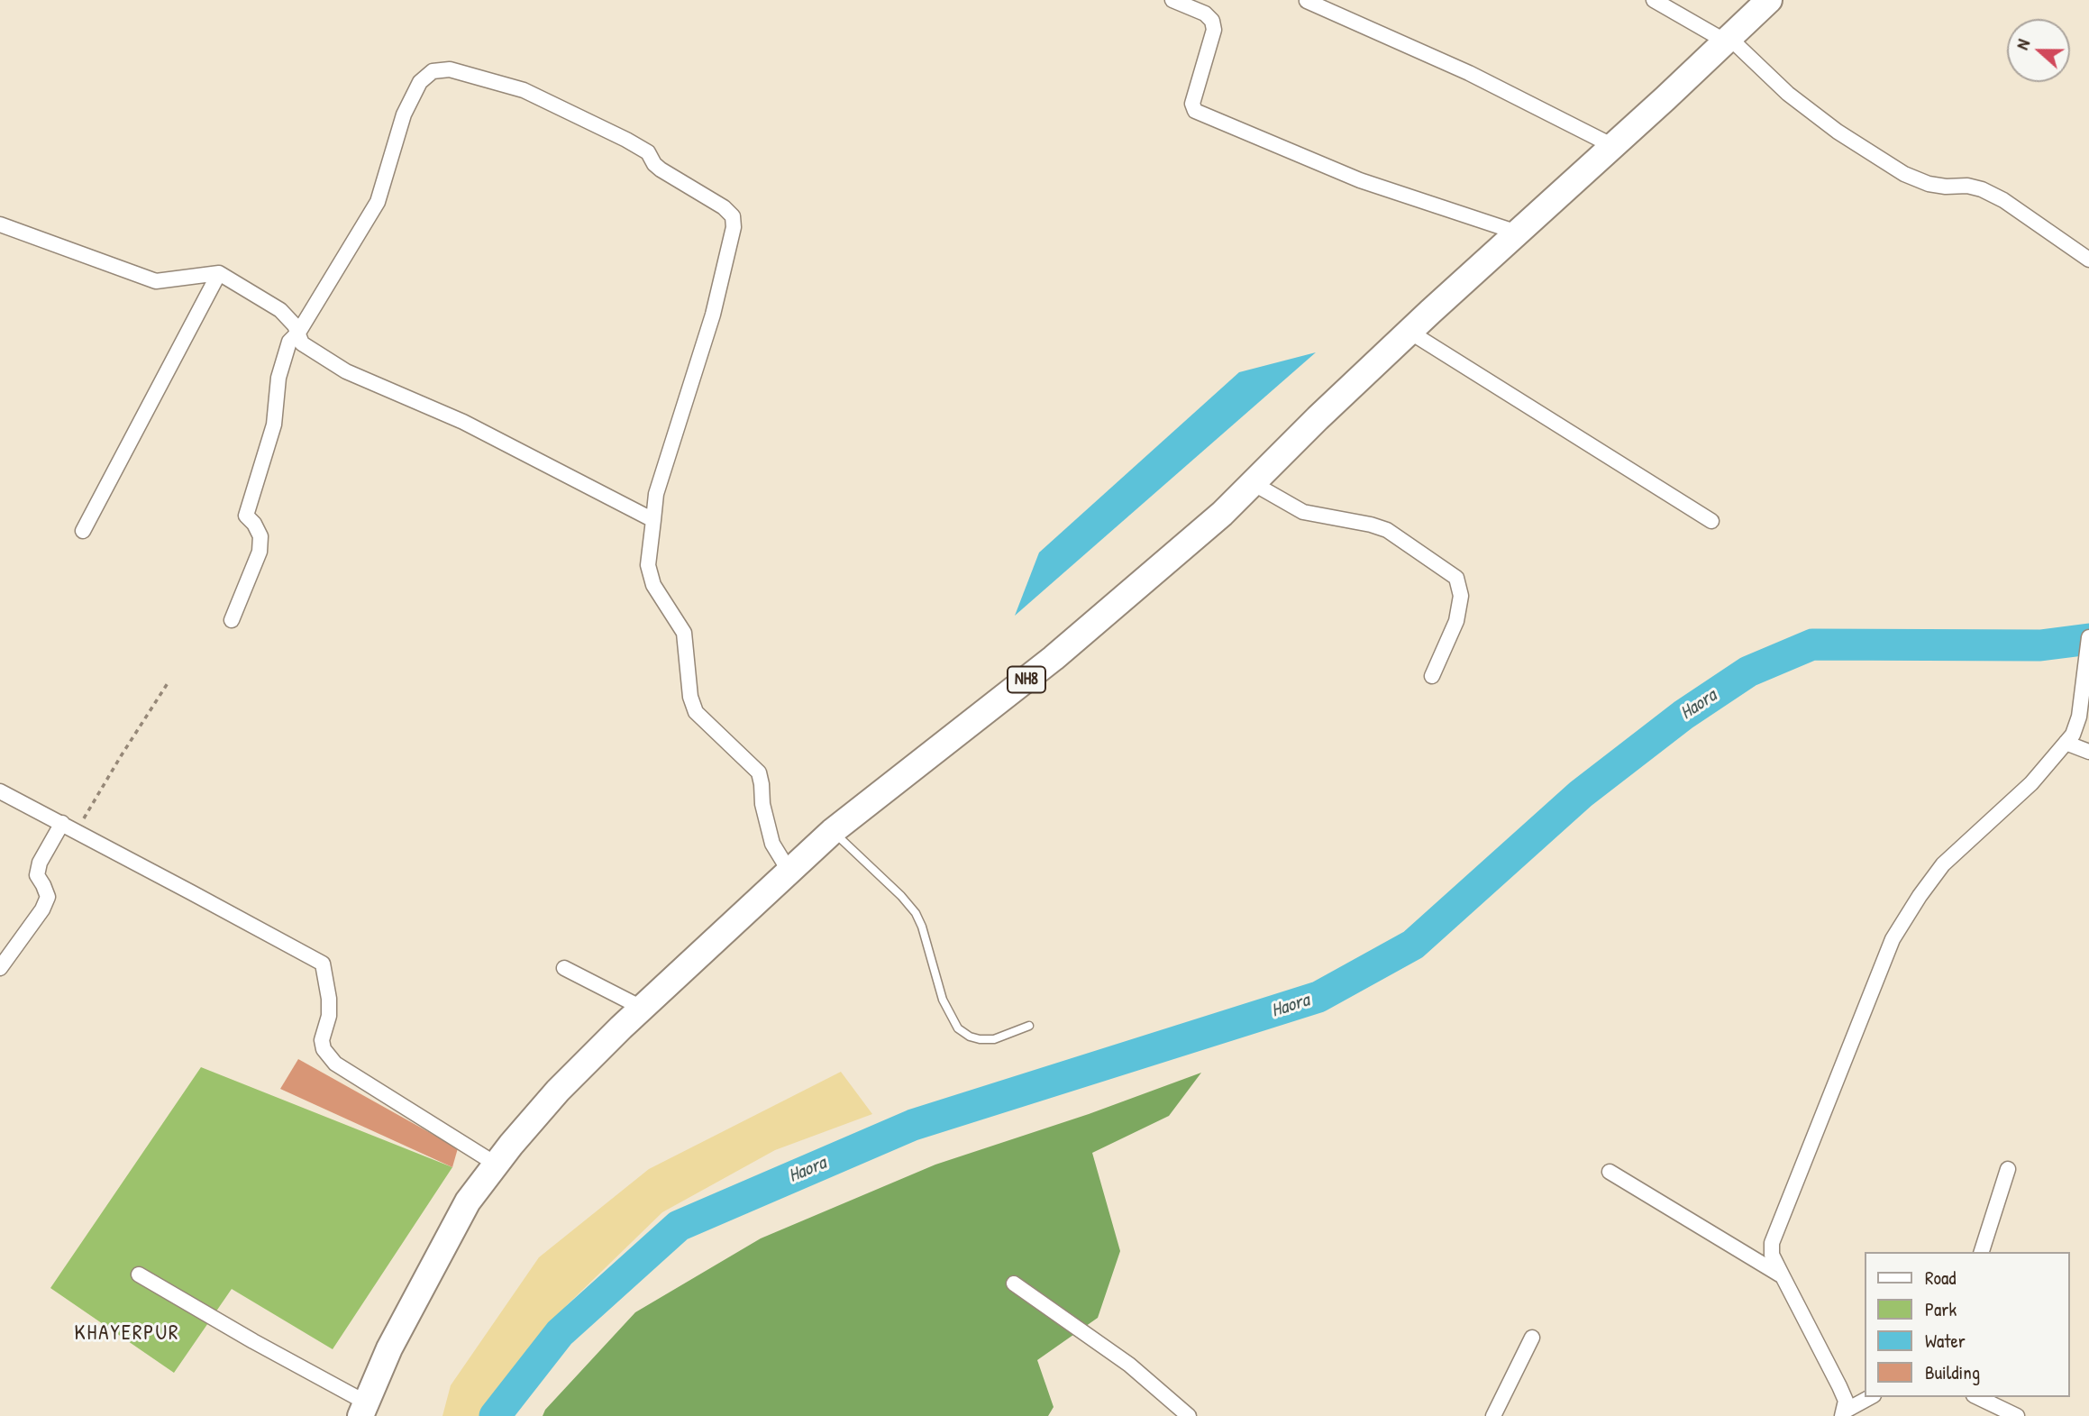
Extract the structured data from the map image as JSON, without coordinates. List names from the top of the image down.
{
  "streets": {
    "highway": ["NH8"]
  },
  "districts": ["KHAYERPUR"],
  "water": ["Haora"],
  "legend": [
    "Road",
    "Park",
    "Water",
    "Building"
  ],
  "north": "left"
}
